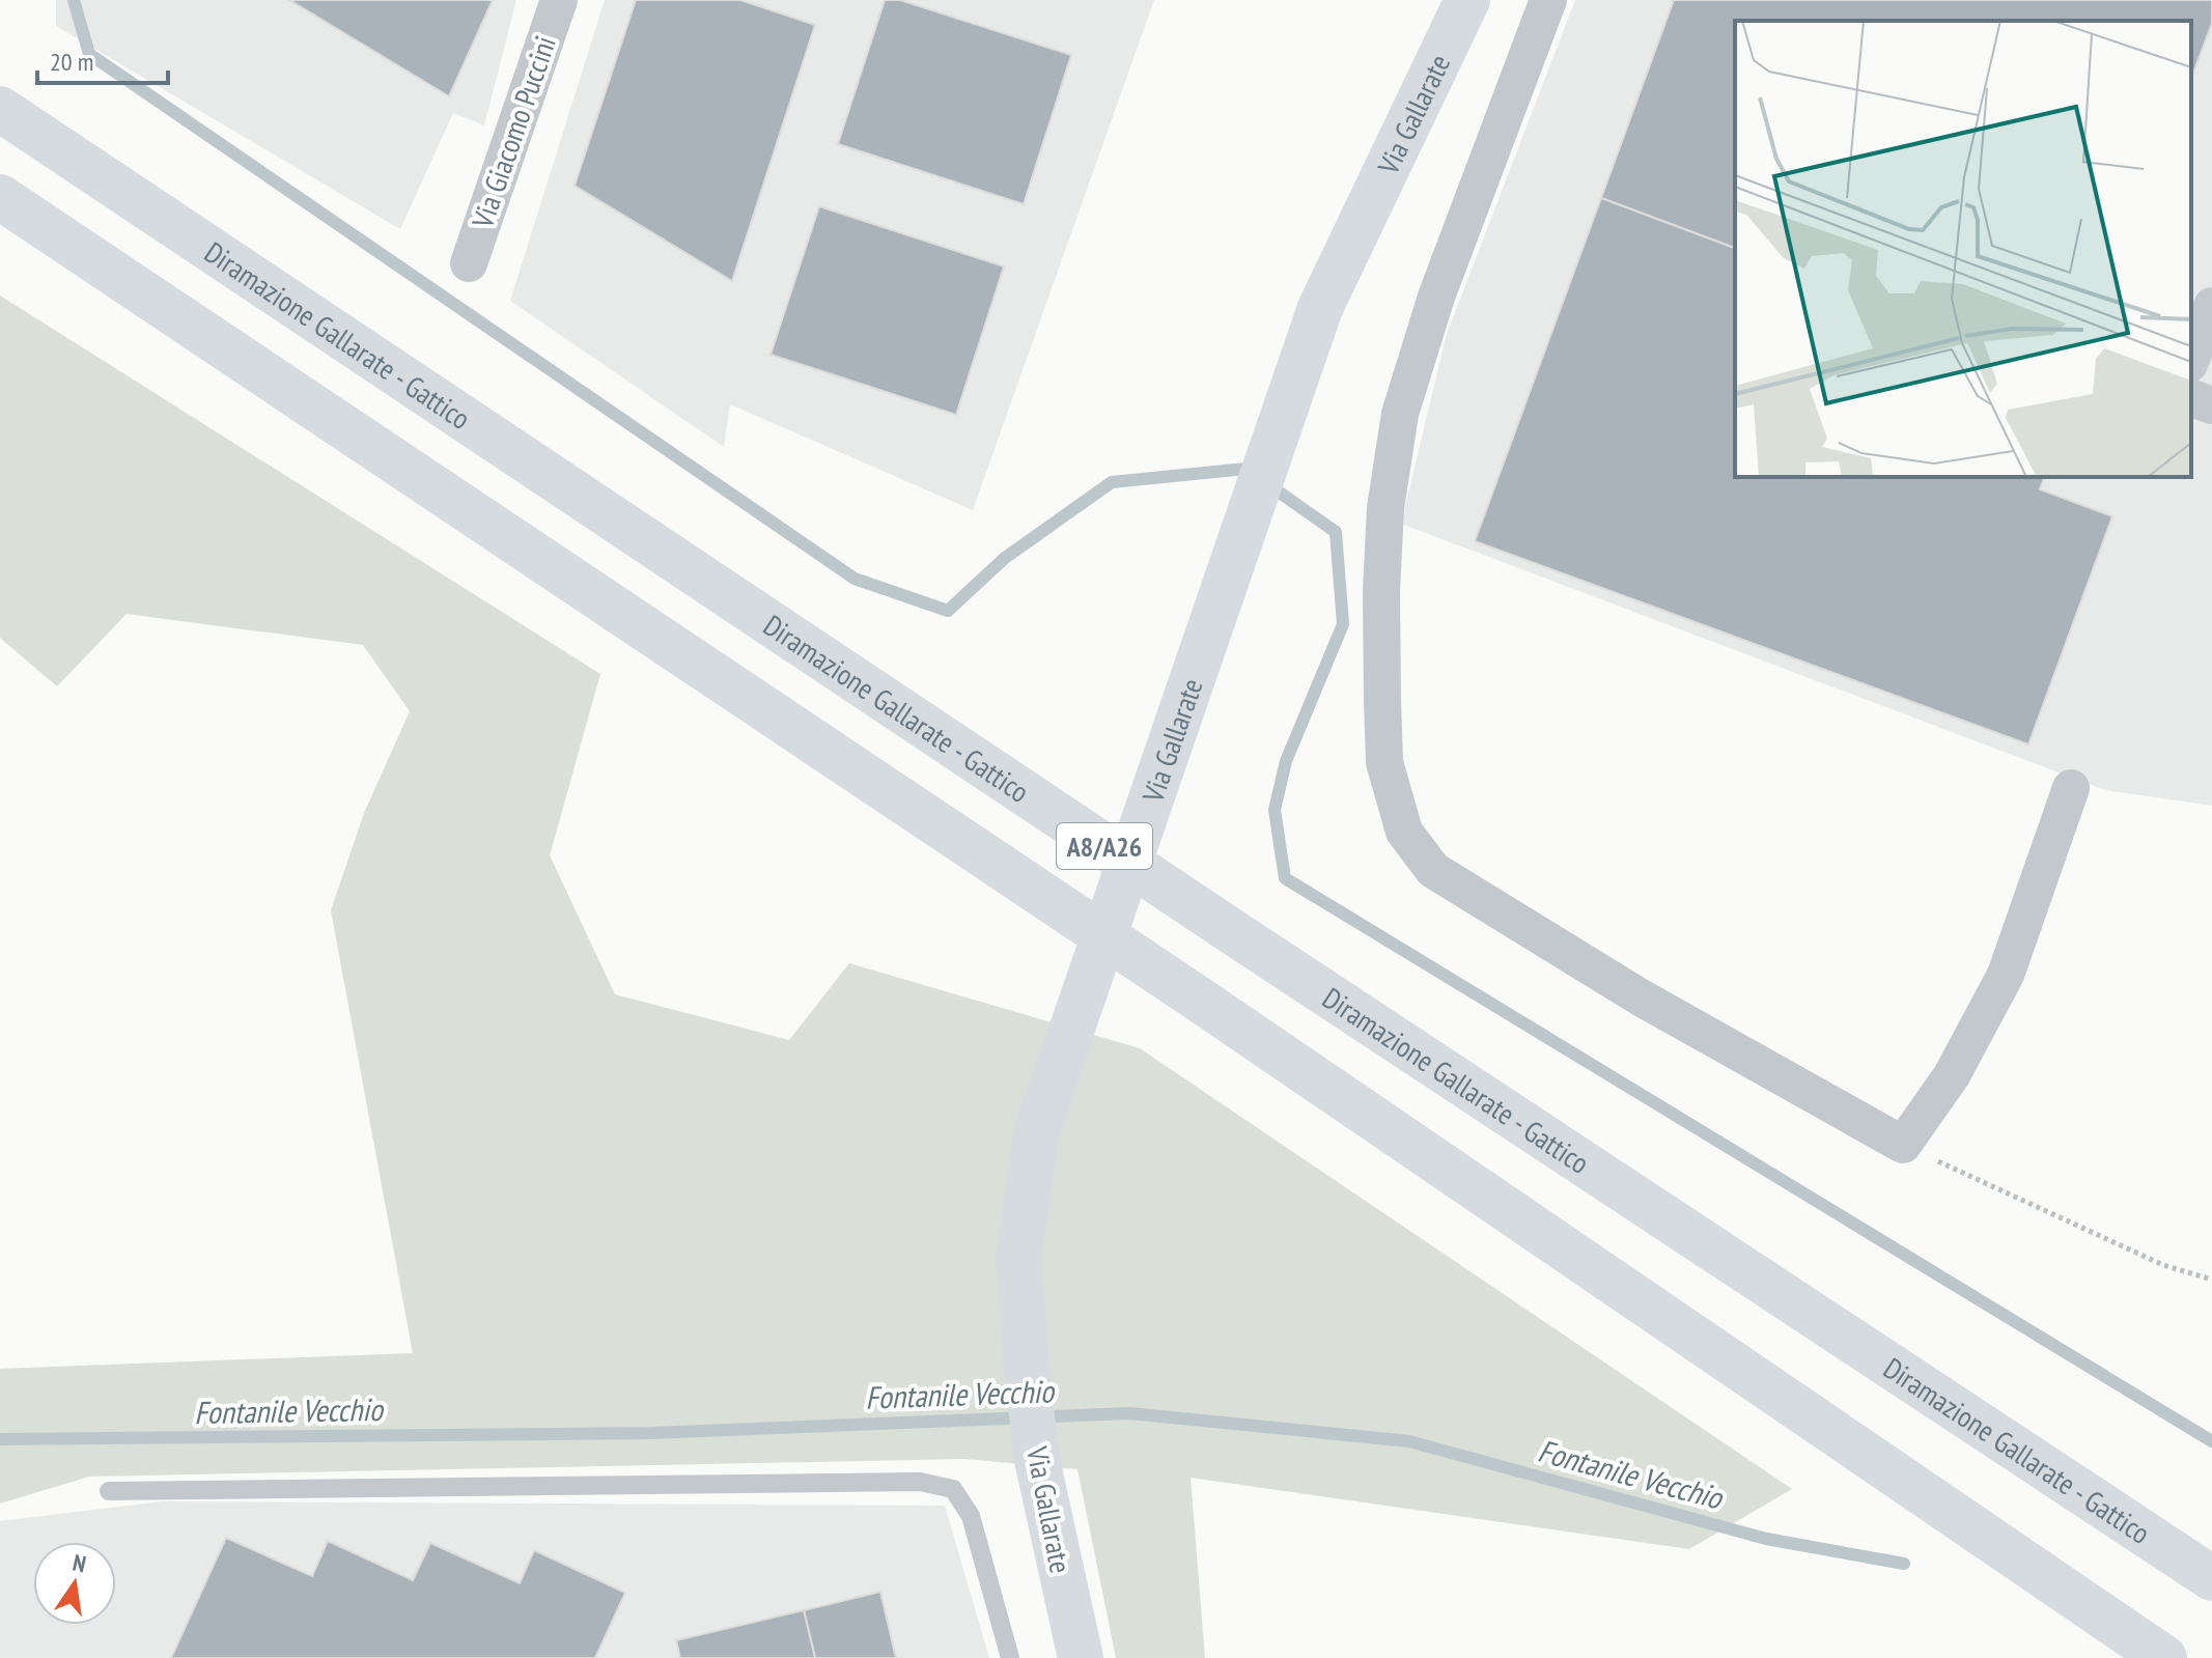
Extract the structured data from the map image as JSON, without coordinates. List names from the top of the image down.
{
  "streets": {
    "main road": ["Via Gallarate", "Diramazione Gallarate - Gattico", "A8/A26"],
    "street": ["Via Giacomo Puccini"]
  },
  "water": ["Fontanile Vecchio"],
  "scale_bar": "20 m",
  "north": "top"
}
